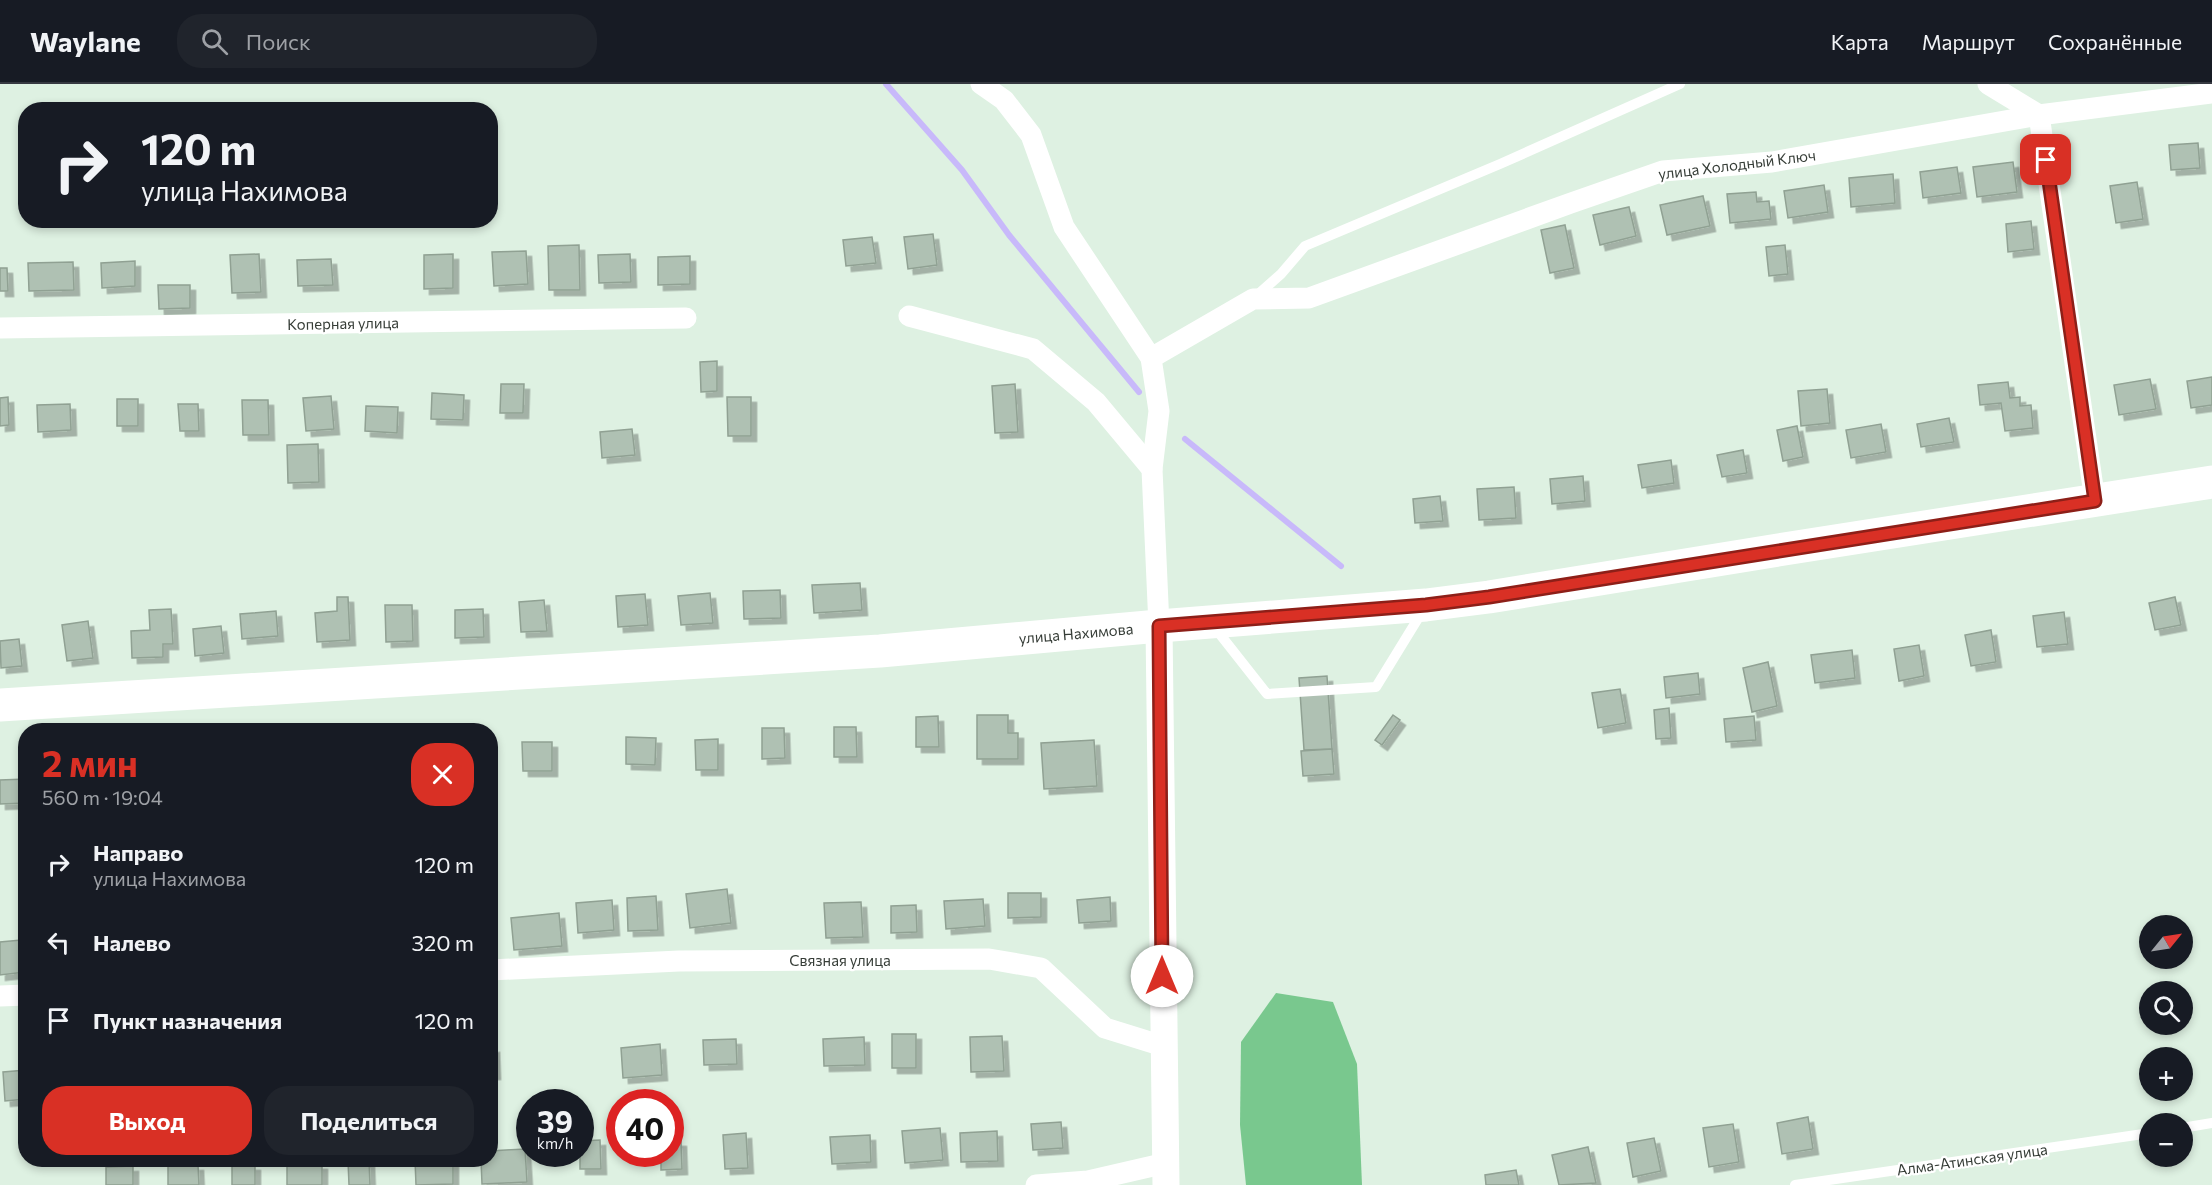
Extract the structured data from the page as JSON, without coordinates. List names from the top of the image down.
{
  "streets": {
    "main road": ["улица Нахимова"],
    "street": ["улица Холодный Ключ", "Коперная улица", "Связная улица"],
    "lane": ["Алма-Атинская улица"]
  },
  "north": "top right",
  "page": {
    "header": "Waylane",
    "search": "Поиск",
    "nav": ["Карта", "Маршрут", "Сохранённые"],
    "turn": ["120 m", "улица Нахимова"],
    "heading": ["2 мин", "560 m · 19:04"],
    "list": [
      {
        "name": "Направо",
        "note": "улица Нахимова",
        "value": "120 m"
      },
      {
        "name": "Налево",
        "value": "320 m"
      },
      {
        "name": "Пункт назначения",
        "value": "120 m"
      }
    ],
    "map_buttons": ["+", "−"],
    "buttons": ["Выход", "Поделиться"],
    "speed": "39 km/h",
    "limit": "40"
  }
}
